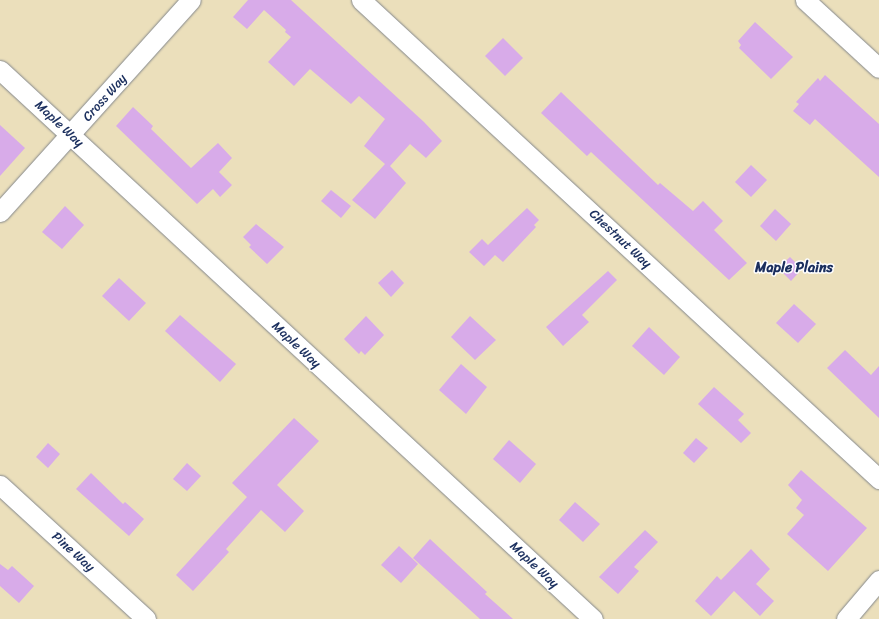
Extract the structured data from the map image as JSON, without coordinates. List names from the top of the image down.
{
  "streets": {
    "street": [
      "Cross Way",
      "Maple Way",
      "Chestnut Way",
      "Pine Way"
    ]
  },
  "crossings": [
    ["Cross Way", "Maple Way"]
  ],
  "districts": ["Maple Plains"]
}
